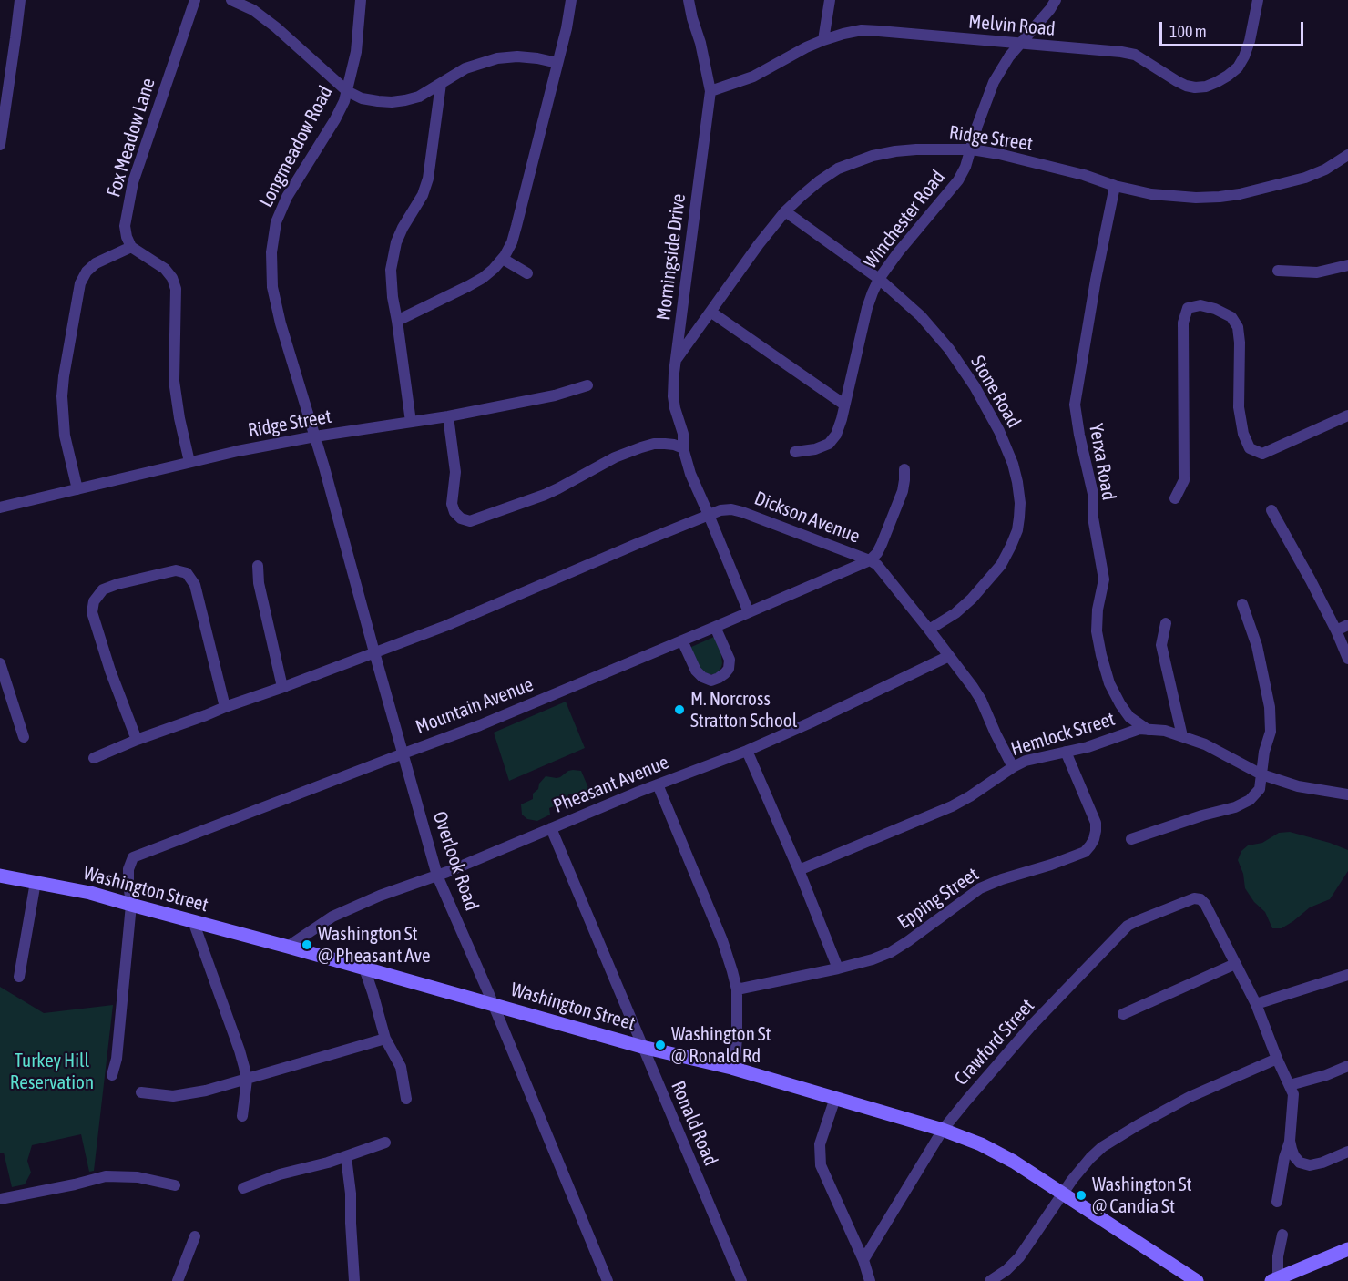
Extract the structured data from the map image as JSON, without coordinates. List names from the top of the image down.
{
  "streets": {
    "street": [
      "Melvin Road",
      "Fox Meadow Lane",
      "Ridge Street",
      "Longmeadow Road",
      "Winchester Road",
      "Morningside Drive",
      "Stone Road",
      "Yerxa Road",
      "Dickson Avenue",
      "Mountain Avenue",
      "Hemlock Street",
      "Pheasant Avenue",
      "Overlook Road",
      "Washington Street",
      "Epping Street",
      "Crawford Street",
      "Ronald Road"
    ]
  },
  "crossings": [
    ["Melvin Road", "Winchester Road"],
    ["Melvin Road", "Morningside Drive"],
    ["Ridge Street", "Longmeadow Road"],
    ["Ridge Street", "Winchester Road"],
    ["Ridge Street", "Morningside Drive"],
    ["Ridge Street", "Stone Road"],
    ["Ridge Street", "Yerxa Road"],
    ["Ridge Street", "Overlook Road"],
    ["Longmeadow Road", "Overlook Road"],
    ["Winchester Road", "Stone Road"],
    ["Morningside Drive", "Dickson Avenue"],
    ["Morningside Drive", "Mountain Avenue"],
    ["Stone Road", "Dickson Avenue"],
    ["Yerxa Road", "Hemlock Street"],
    ["Dickson Avenue", "Mountain Avenue"],
    ["Dickson Avenue", "Hemlock Street"],
    ["Dickson Avenue", "Pheasant Avenue"],
    ["Dickson Avenue", "Overlook Road"],
    ["Mountain Avenue", "Overlook Road"],
    ["Mountain Avenue", "Washington Street"],
    ["Hemlock Street", "Epping Street"],
    ["Pheasant Avenue", "Overlook Road"],
    ["Pheasant Avenue", "Washington Street"],
    ["Pheasant Avenue", "Ronald Road"],
    ["Overlook Road", "Washington Street"],
    ["Washington Street", "Crawford Street"],
    ["Washington Street", "Ronald Road"]
  ],
  "parks": ["Turkey Hill Reservation"],
  "places": [
    "M. Norcross Stratton School",
    "Washington St @ Pheasant Ave",
    "Washington St @ Ronald Rd",
    "Washington St @ Candia St"
  ],
  "scale_bar": "100 m"
}
